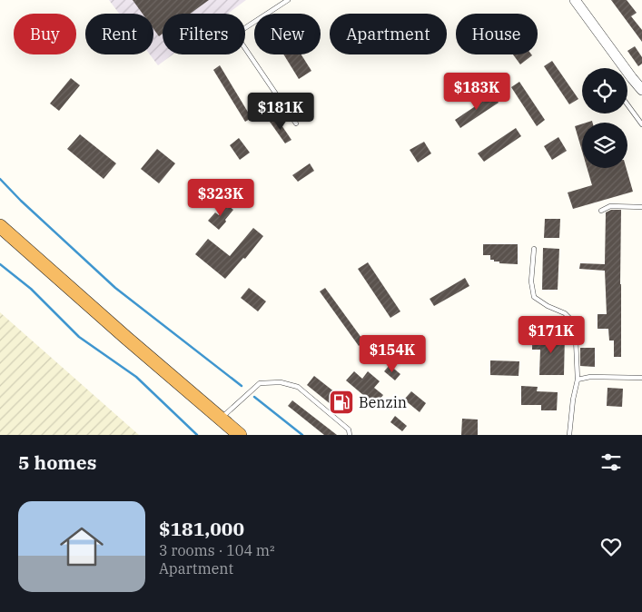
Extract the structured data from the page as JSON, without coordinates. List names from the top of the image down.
{
  "places": {
    "fuel station": ["Benzin"]
  },
  "page": {
    "chip": [
      "Buy",
      "Rent",
      "Filters",
      "New",
      "Apartment",
      "House"
    ],
    "price": [
      "$183K",
      "$181K",
      "$323K",
      "$171K",
      "$154K"
    ],
    "heading": "5 homes",
    "list": [
      {
        "name": "$181,000",
        "note": "3 rooms · 104 m² · Apartment"
      }
    ]
  }
}
